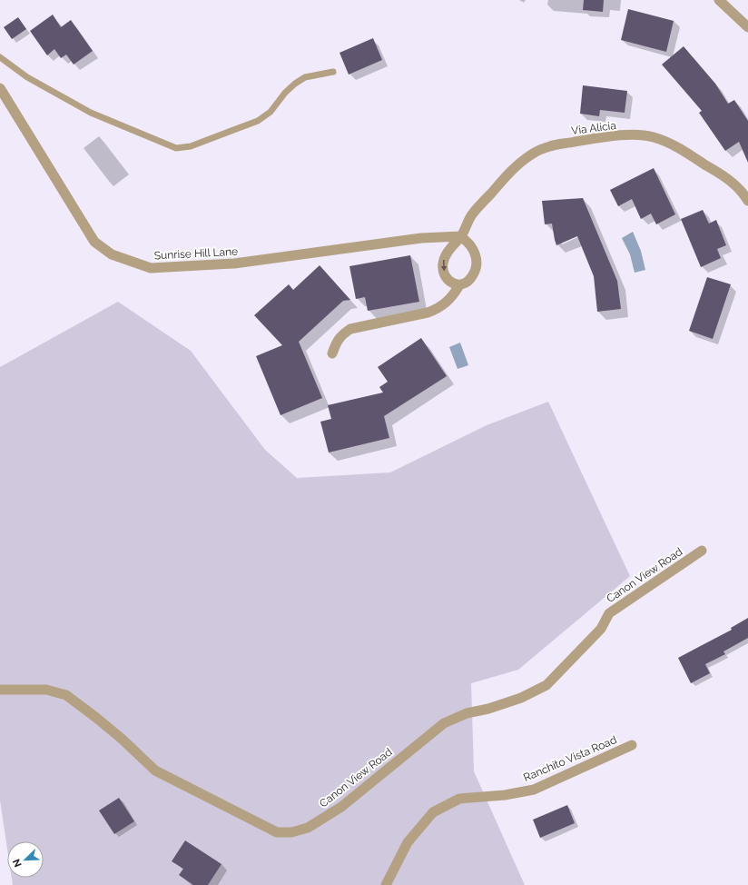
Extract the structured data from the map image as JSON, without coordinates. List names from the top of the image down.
{
  "streets": {
    "street": [
      "Via Alicia",
      "Sunrise Hill Lane",
      "Canon View Road",
      "Ranchito Vista Road"
    ]
  },
  "crossings": [
    ["Via Alicia", "Sunrise Hill Lane"]
  ],
  "north": "bottom left"
}
